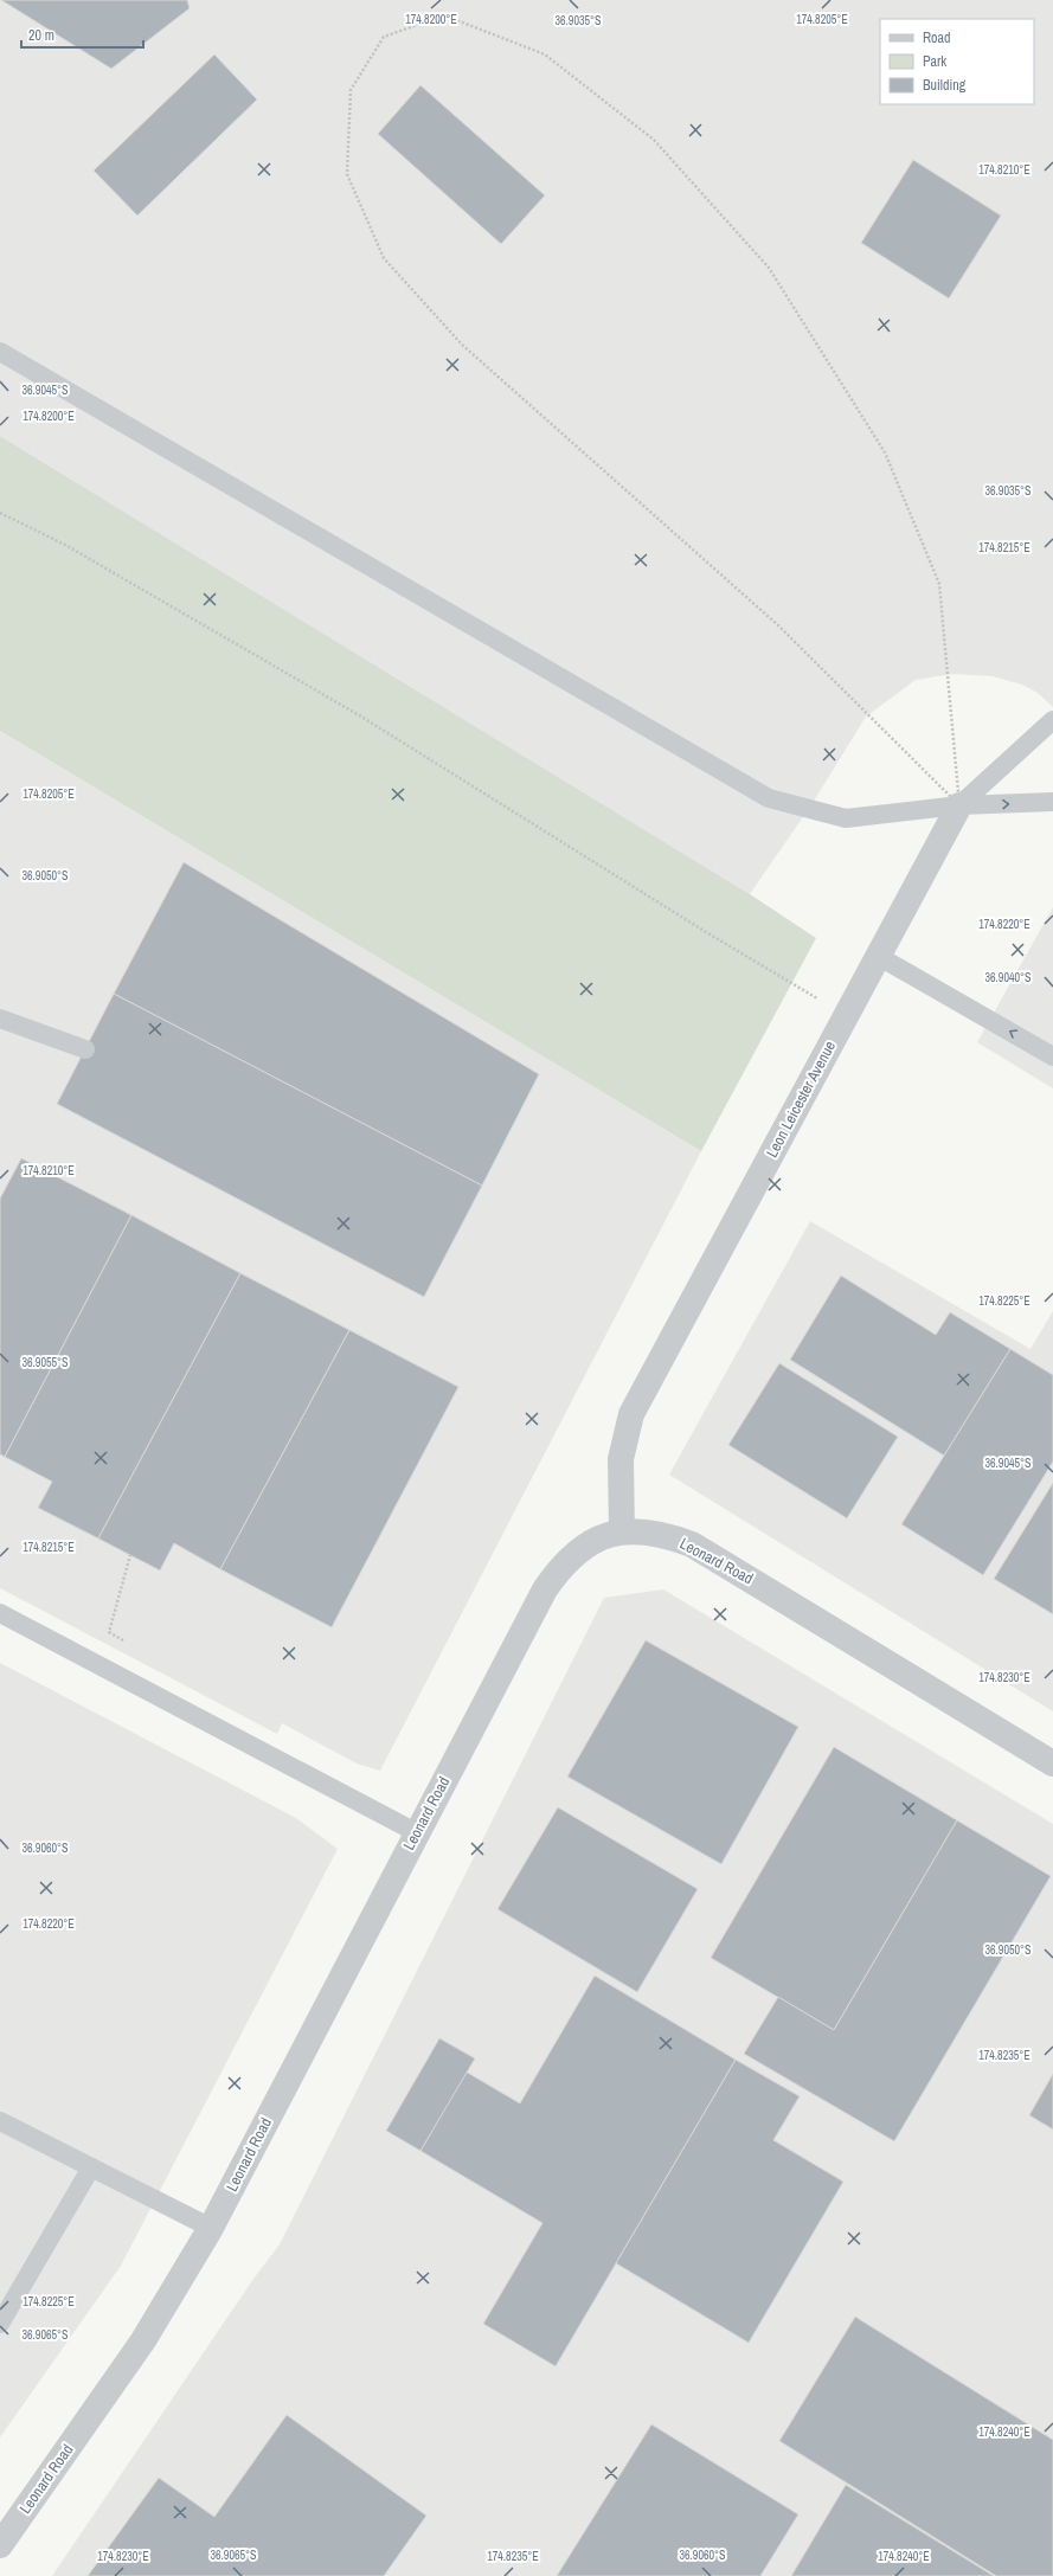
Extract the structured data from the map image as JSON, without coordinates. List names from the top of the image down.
{
  "streets": {
    "street": ["Leon Leicester Avenue", "Leonard Road"]
  },
  "crossings": [
    ["Leon Leicester Avenue", "Leonard Road"]
  ],
  "legend": ["Road", "Park", "Building"],
  "scale_bar": "20 m",
  "coordinates": [
    "174.8200°E",
    "174.8205°E",
    "36.9035°S",
    "174.8210°E",
    "36.9045°S",
    "174.8215°E",
    "36.9050°S",
    "174.8220°E",
    "36.9040°S",
    "174.8225°E",
    "36.9055°S",
    "174.8230°E",
    "36.9060°S",
    "174.8235°E",
    "36.9065°S",
    "174.8240°E"
  ]
}
